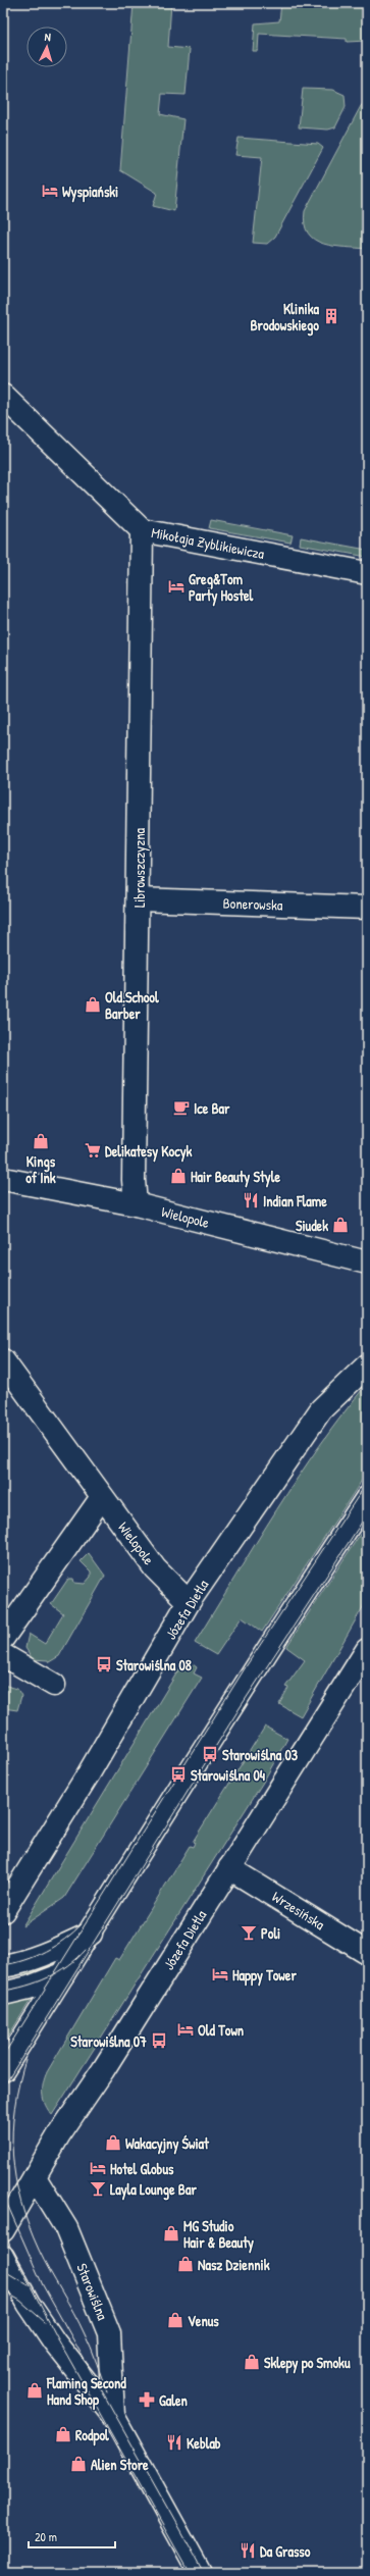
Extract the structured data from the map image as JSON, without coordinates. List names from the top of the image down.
{
  "streets": {
    "street": [
      "Mikołaja Zyblikiewicza",
      "Librowszczyzna",
      "Bonerowska",
      "Wielopole",
      "Józefa Dietla",
      "Wrzesińska",
      "Starowiślna"
    ]
  },
  "crossings": [
    ["Mikołaja Zyblikiewicza", "Librowszczyzna"],
    ["Librowszczyzna", "Bonerowska"],
    ["Librowszczyzna", "Wielopole"],
    ["Wielopole", "Józefa Dietla"],
    ["Józefa Dietla", "Wrzesińska"],
    ["Józefa Dietla", "Starowiślna"]
  ],
  "places": {
    "hotel": [
      "Wyspiański",
      "Greg&Tom Party Hostel",
      "Happy Tower",
      "Old Town",
      "Hotel Globus"
    ],
    "building": ["Klinika Brodowskiego"],
    "shop": [
      "Old.School Barber",
      "Kings of Ink",
      "Hair Beauty Style",
      "Siudek",
      "Wakacyjny Świat",
      "MG Studio Hair & Beauty",
      "Nasz Dziennik",
      "Venus",
      "Sklepy po Smoku",
      "Flaming Second Hand Shop",
      "Rodpol",
      "Alien Store"
    ],
    "cafe": ["Ice Bar"],
    "supermarket": ["Delikatesy Kocyk"],
    "restaurant": ["Indian Flame", "Keblab", "Da Grasso"],
    "bus stop": [
      "Starowiślna 08",
      "Starowiślna 03",
      "Starowiślna 04",
      "Starowiślna 07"
    ],
    "bar": ["Poli", "Layla Lounge Bar"],
    "pharmacy": ["Galen"]
  },
  "scale_bar": "20 m",
  "north": "top"
}
